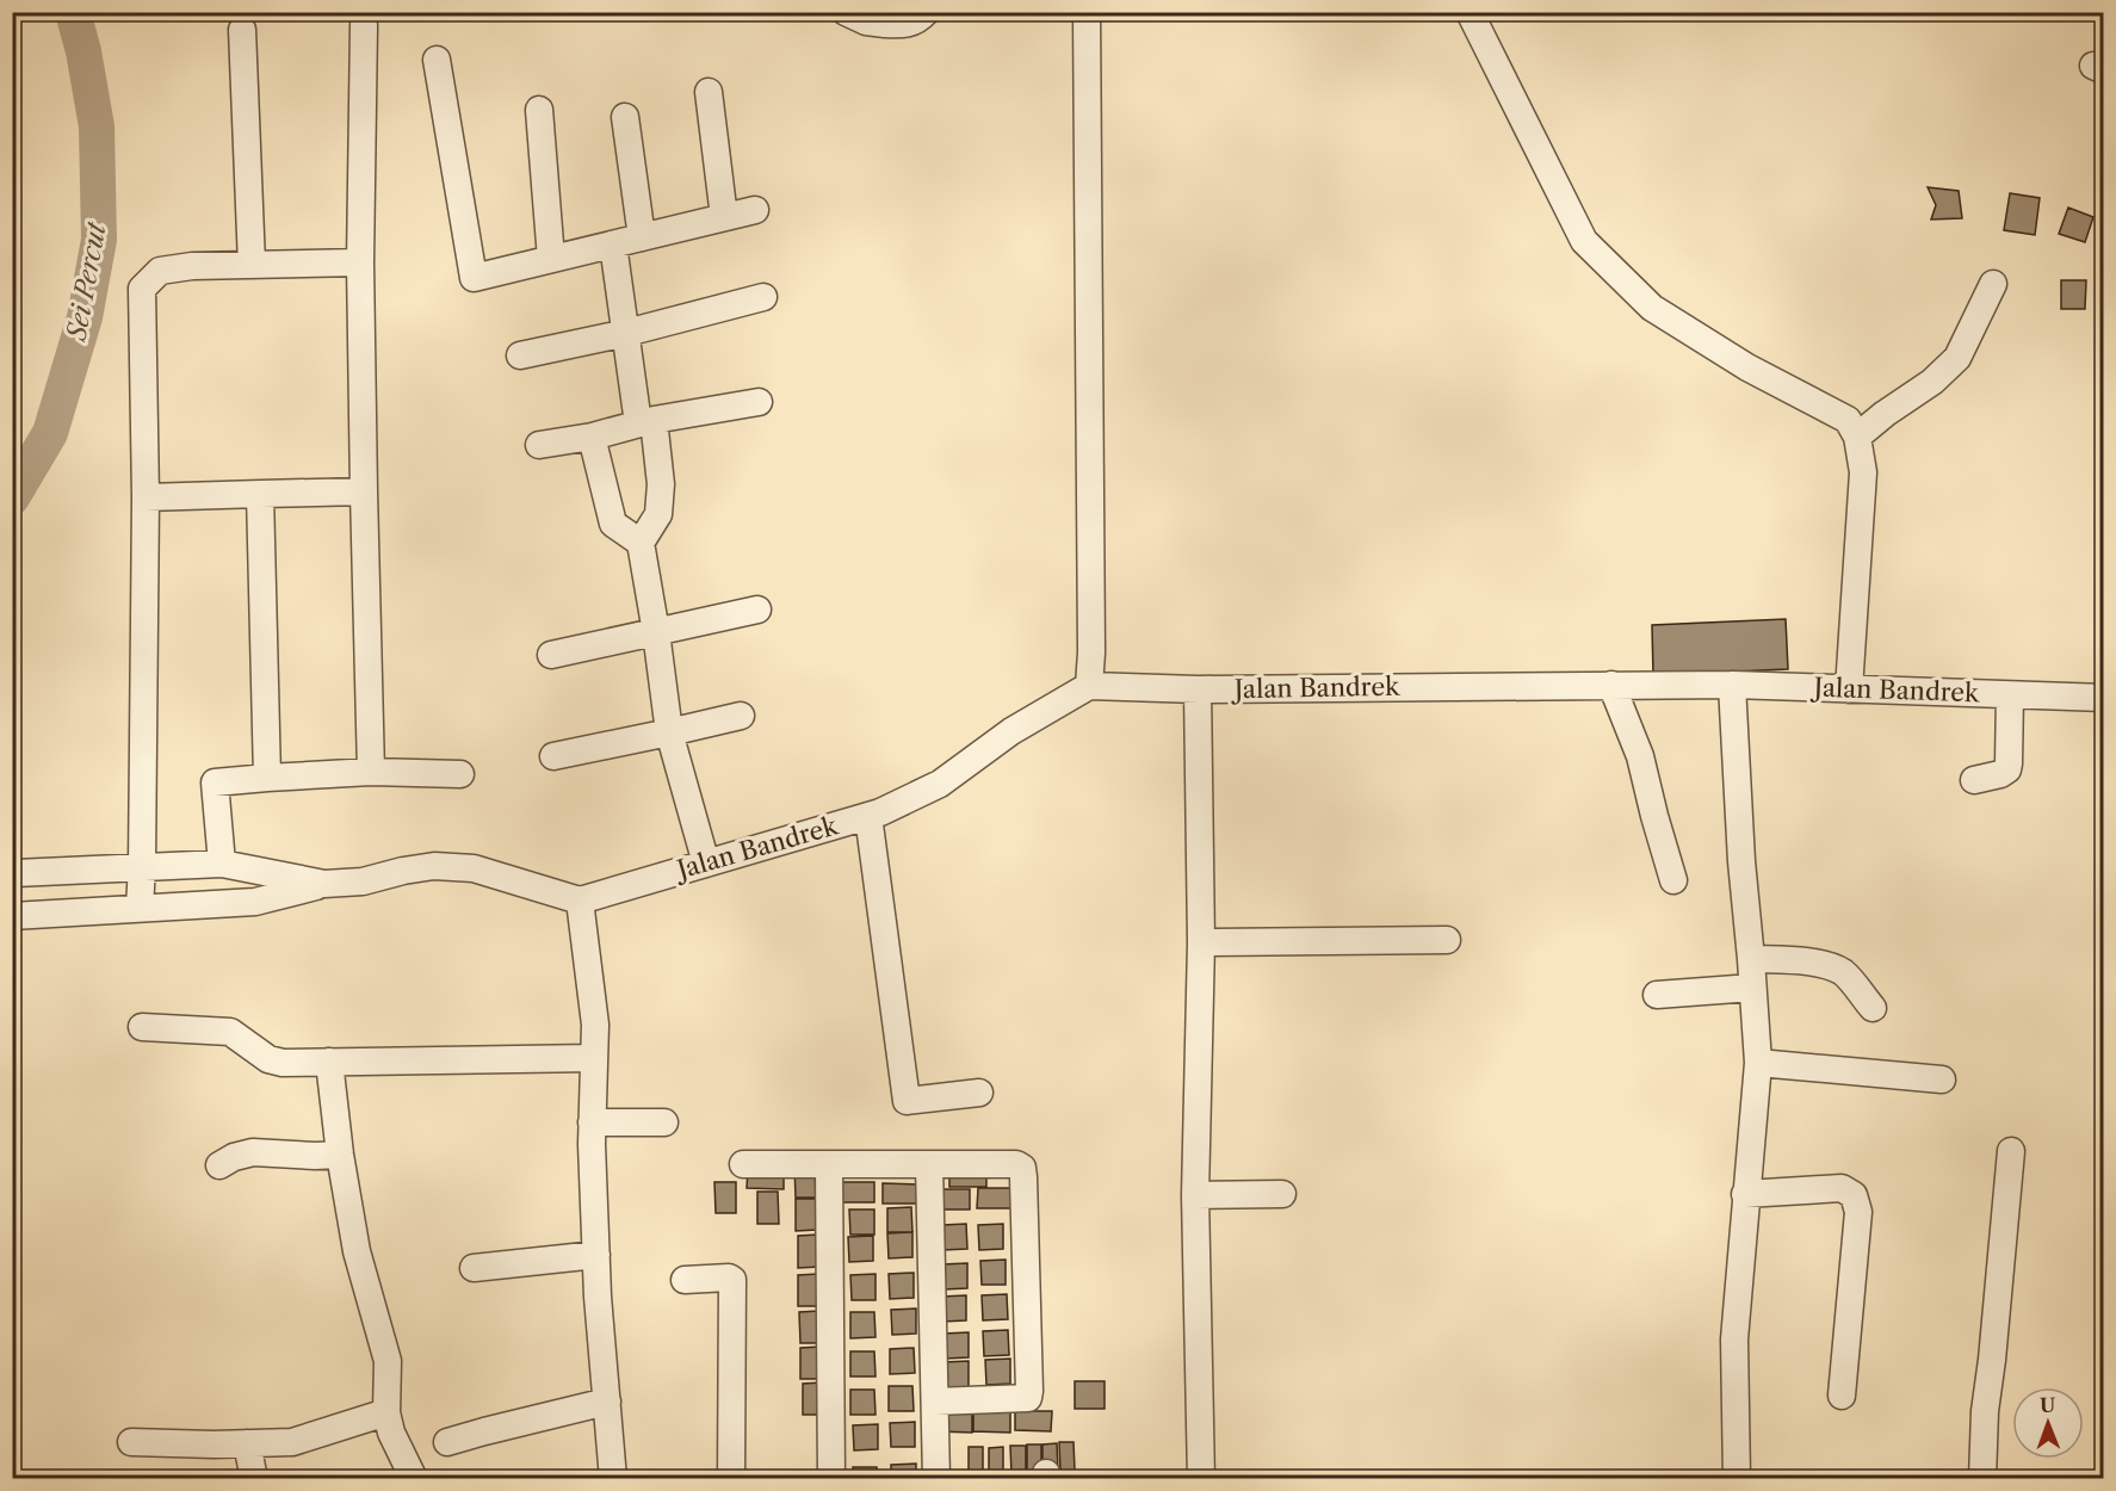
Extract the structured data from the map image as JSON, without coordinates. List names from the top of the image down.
{
  "streets": {
    "street": ["Jalan Bandrek"]
  },
  "water": ["Sei Percut"],
  "north": "top"
}
